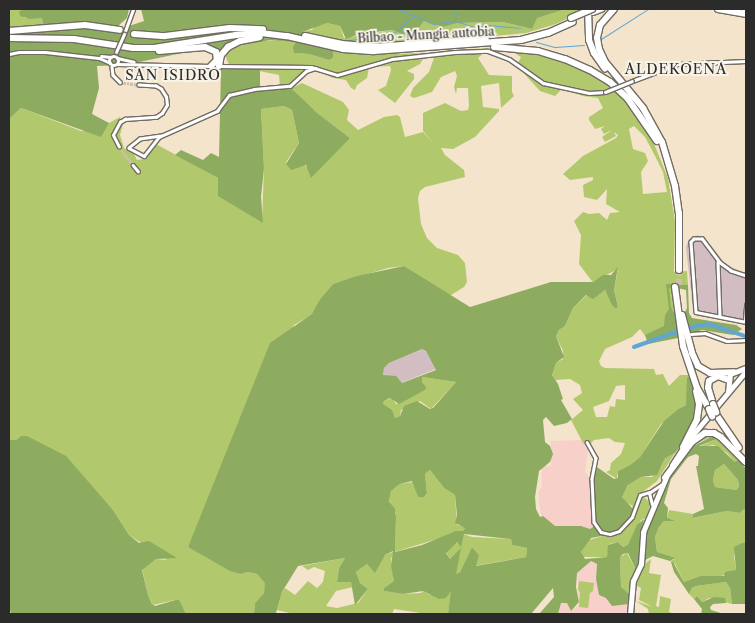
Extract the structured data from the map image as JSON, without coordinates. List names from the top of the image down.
{
  "streets": {
    "highway": ["Bilbao - Mungia autobia"]
  },
  "districts": ["ALDEKOENA", "SAN ISIDRO"]
}
